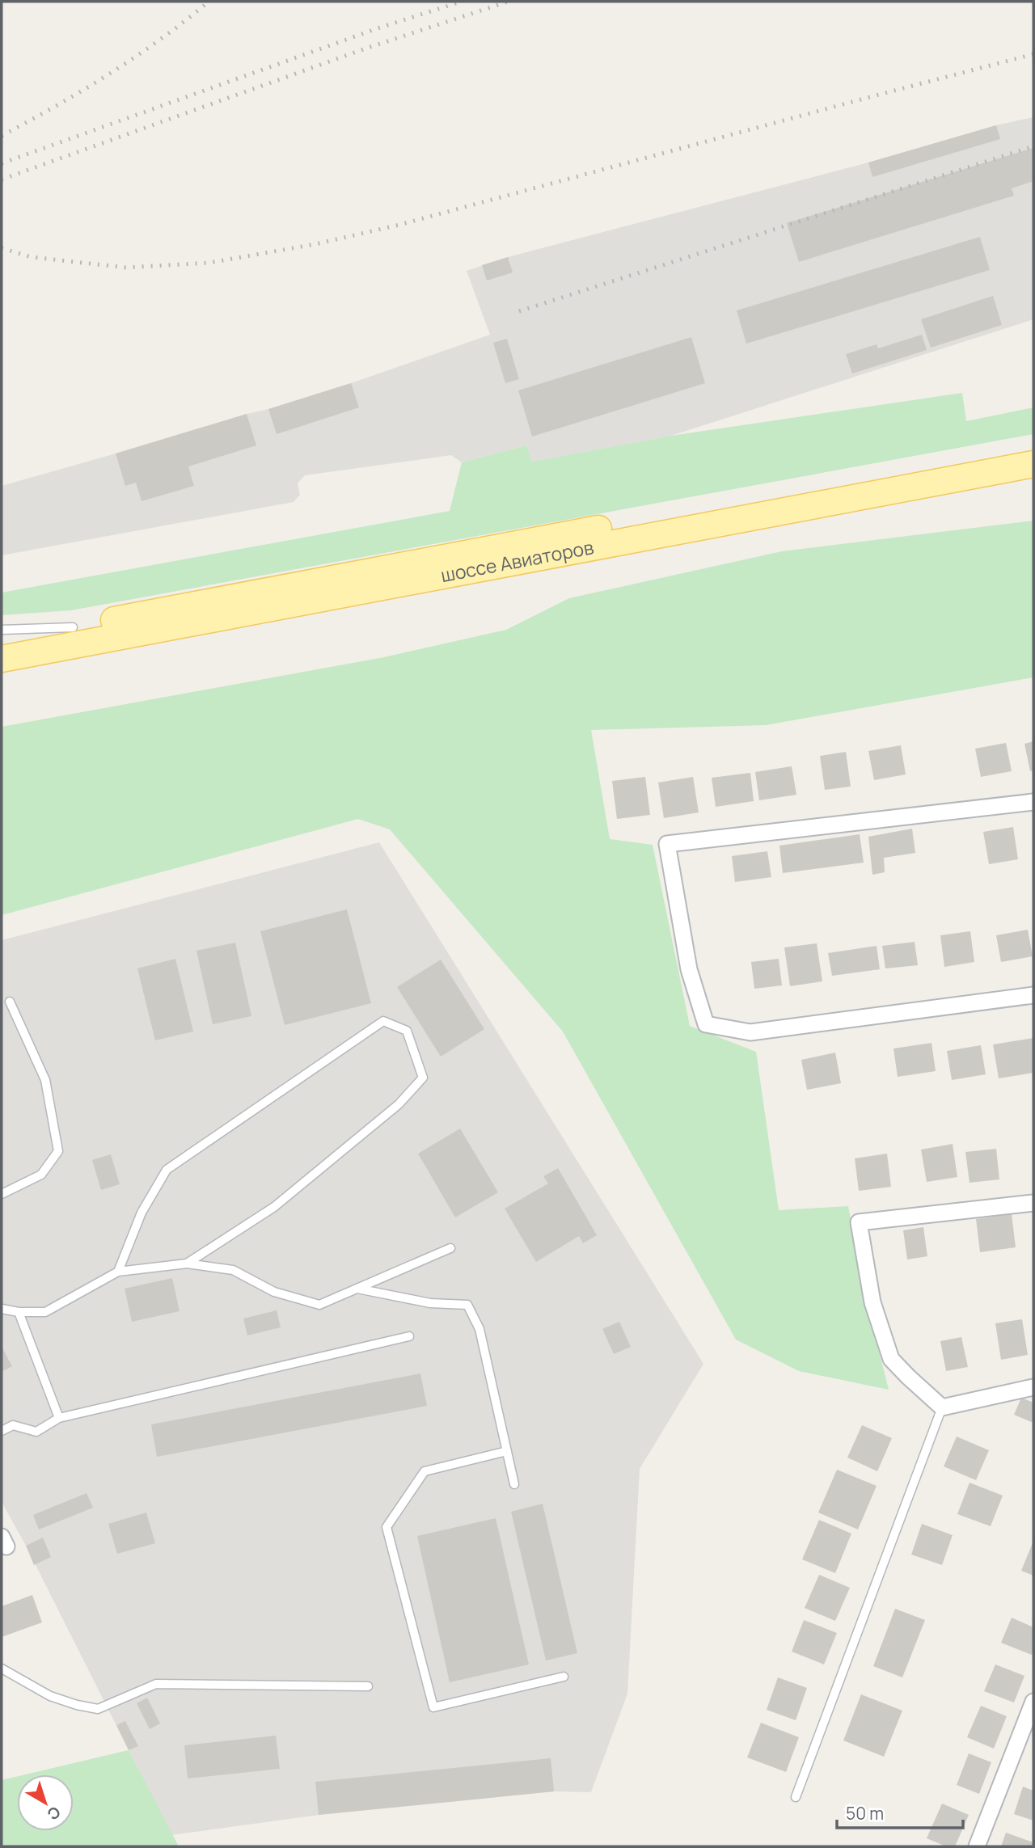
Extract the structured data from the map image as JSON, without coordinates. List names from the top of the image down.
{
  "streets": {
    "main road": ["шоссе Авиаторов"]
  },
  "scale_bar": "50 m",
  "north": "bottom right"
}
